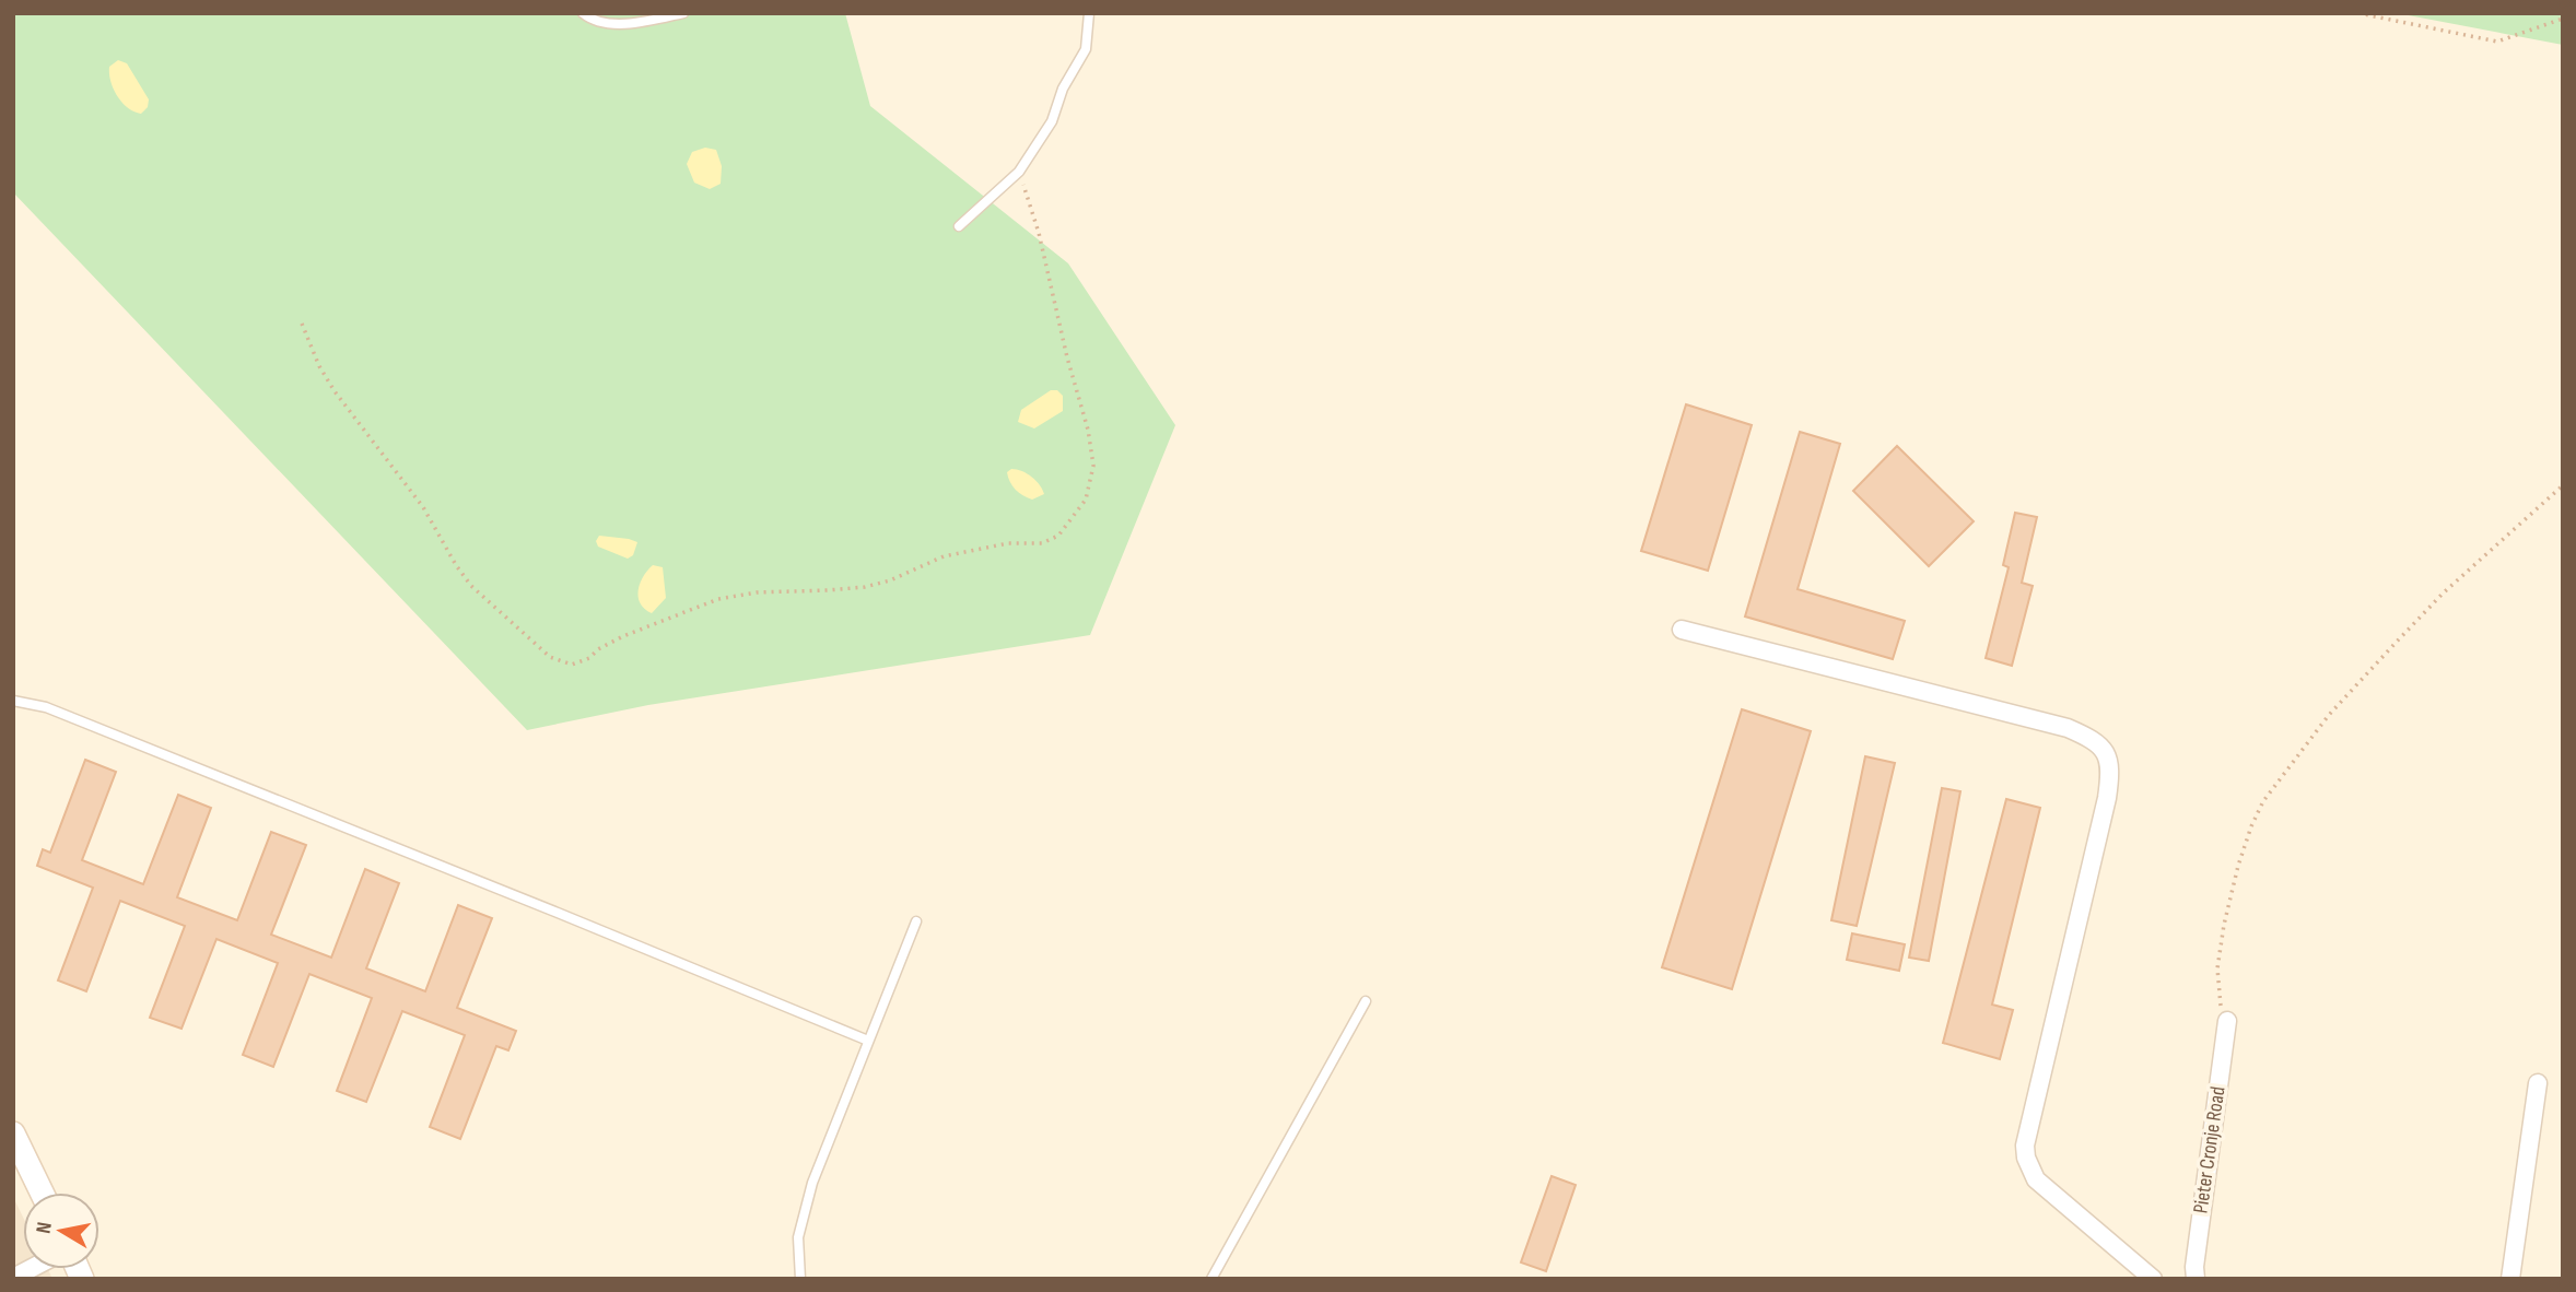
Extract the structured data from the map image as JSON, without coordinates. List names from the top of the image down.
{
  "streets": {
    "street": ["Pieter Cronje Road"]
  },
  "north": "left"
}
